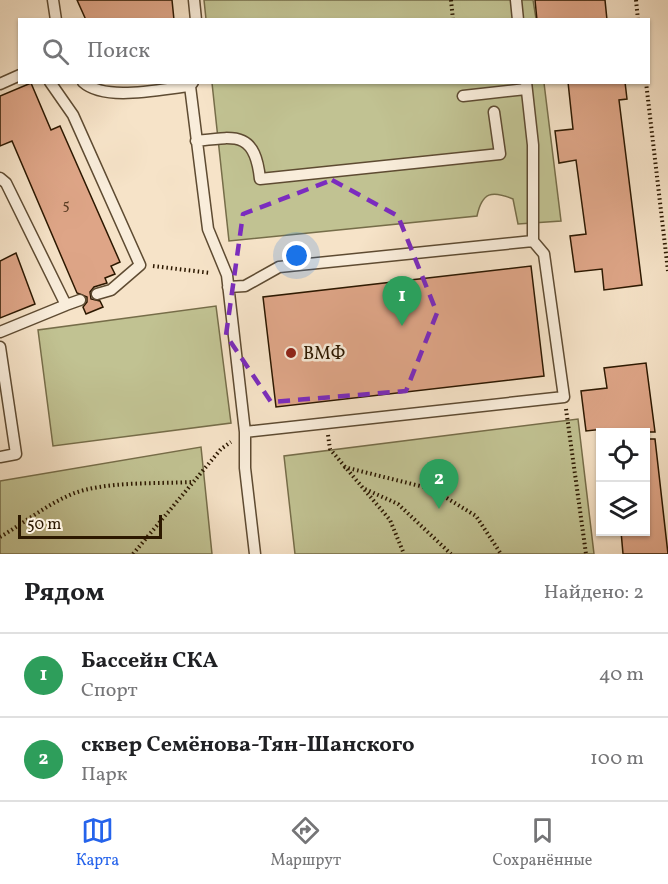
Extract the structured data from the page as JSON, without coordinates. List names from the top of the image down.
{
  "places": ["ВМФ"],
  "house_numbers": ["5"],
  "scale_bar": "50 m",
  "page": {
    "search": "Поиск",
    "pins": ["1", "2"],
    "scale": "50 m",
    "heading": ["Рядом", "Найдено: 2"],
    "list": [
      {
        "mark": "1",
        "name": "Бассейн СКА",
        "note": "Спорт",
        "value": "40 m"
      },
      {
        "mark": "2",
        "name": "сквер Семёнова-Тян-Шанского",
        "note": "Парк",
        "value": "100 m"
      }
    ],
    "nav": ["Карта", "Маршрут", "Сохранённые"]
  }
}
